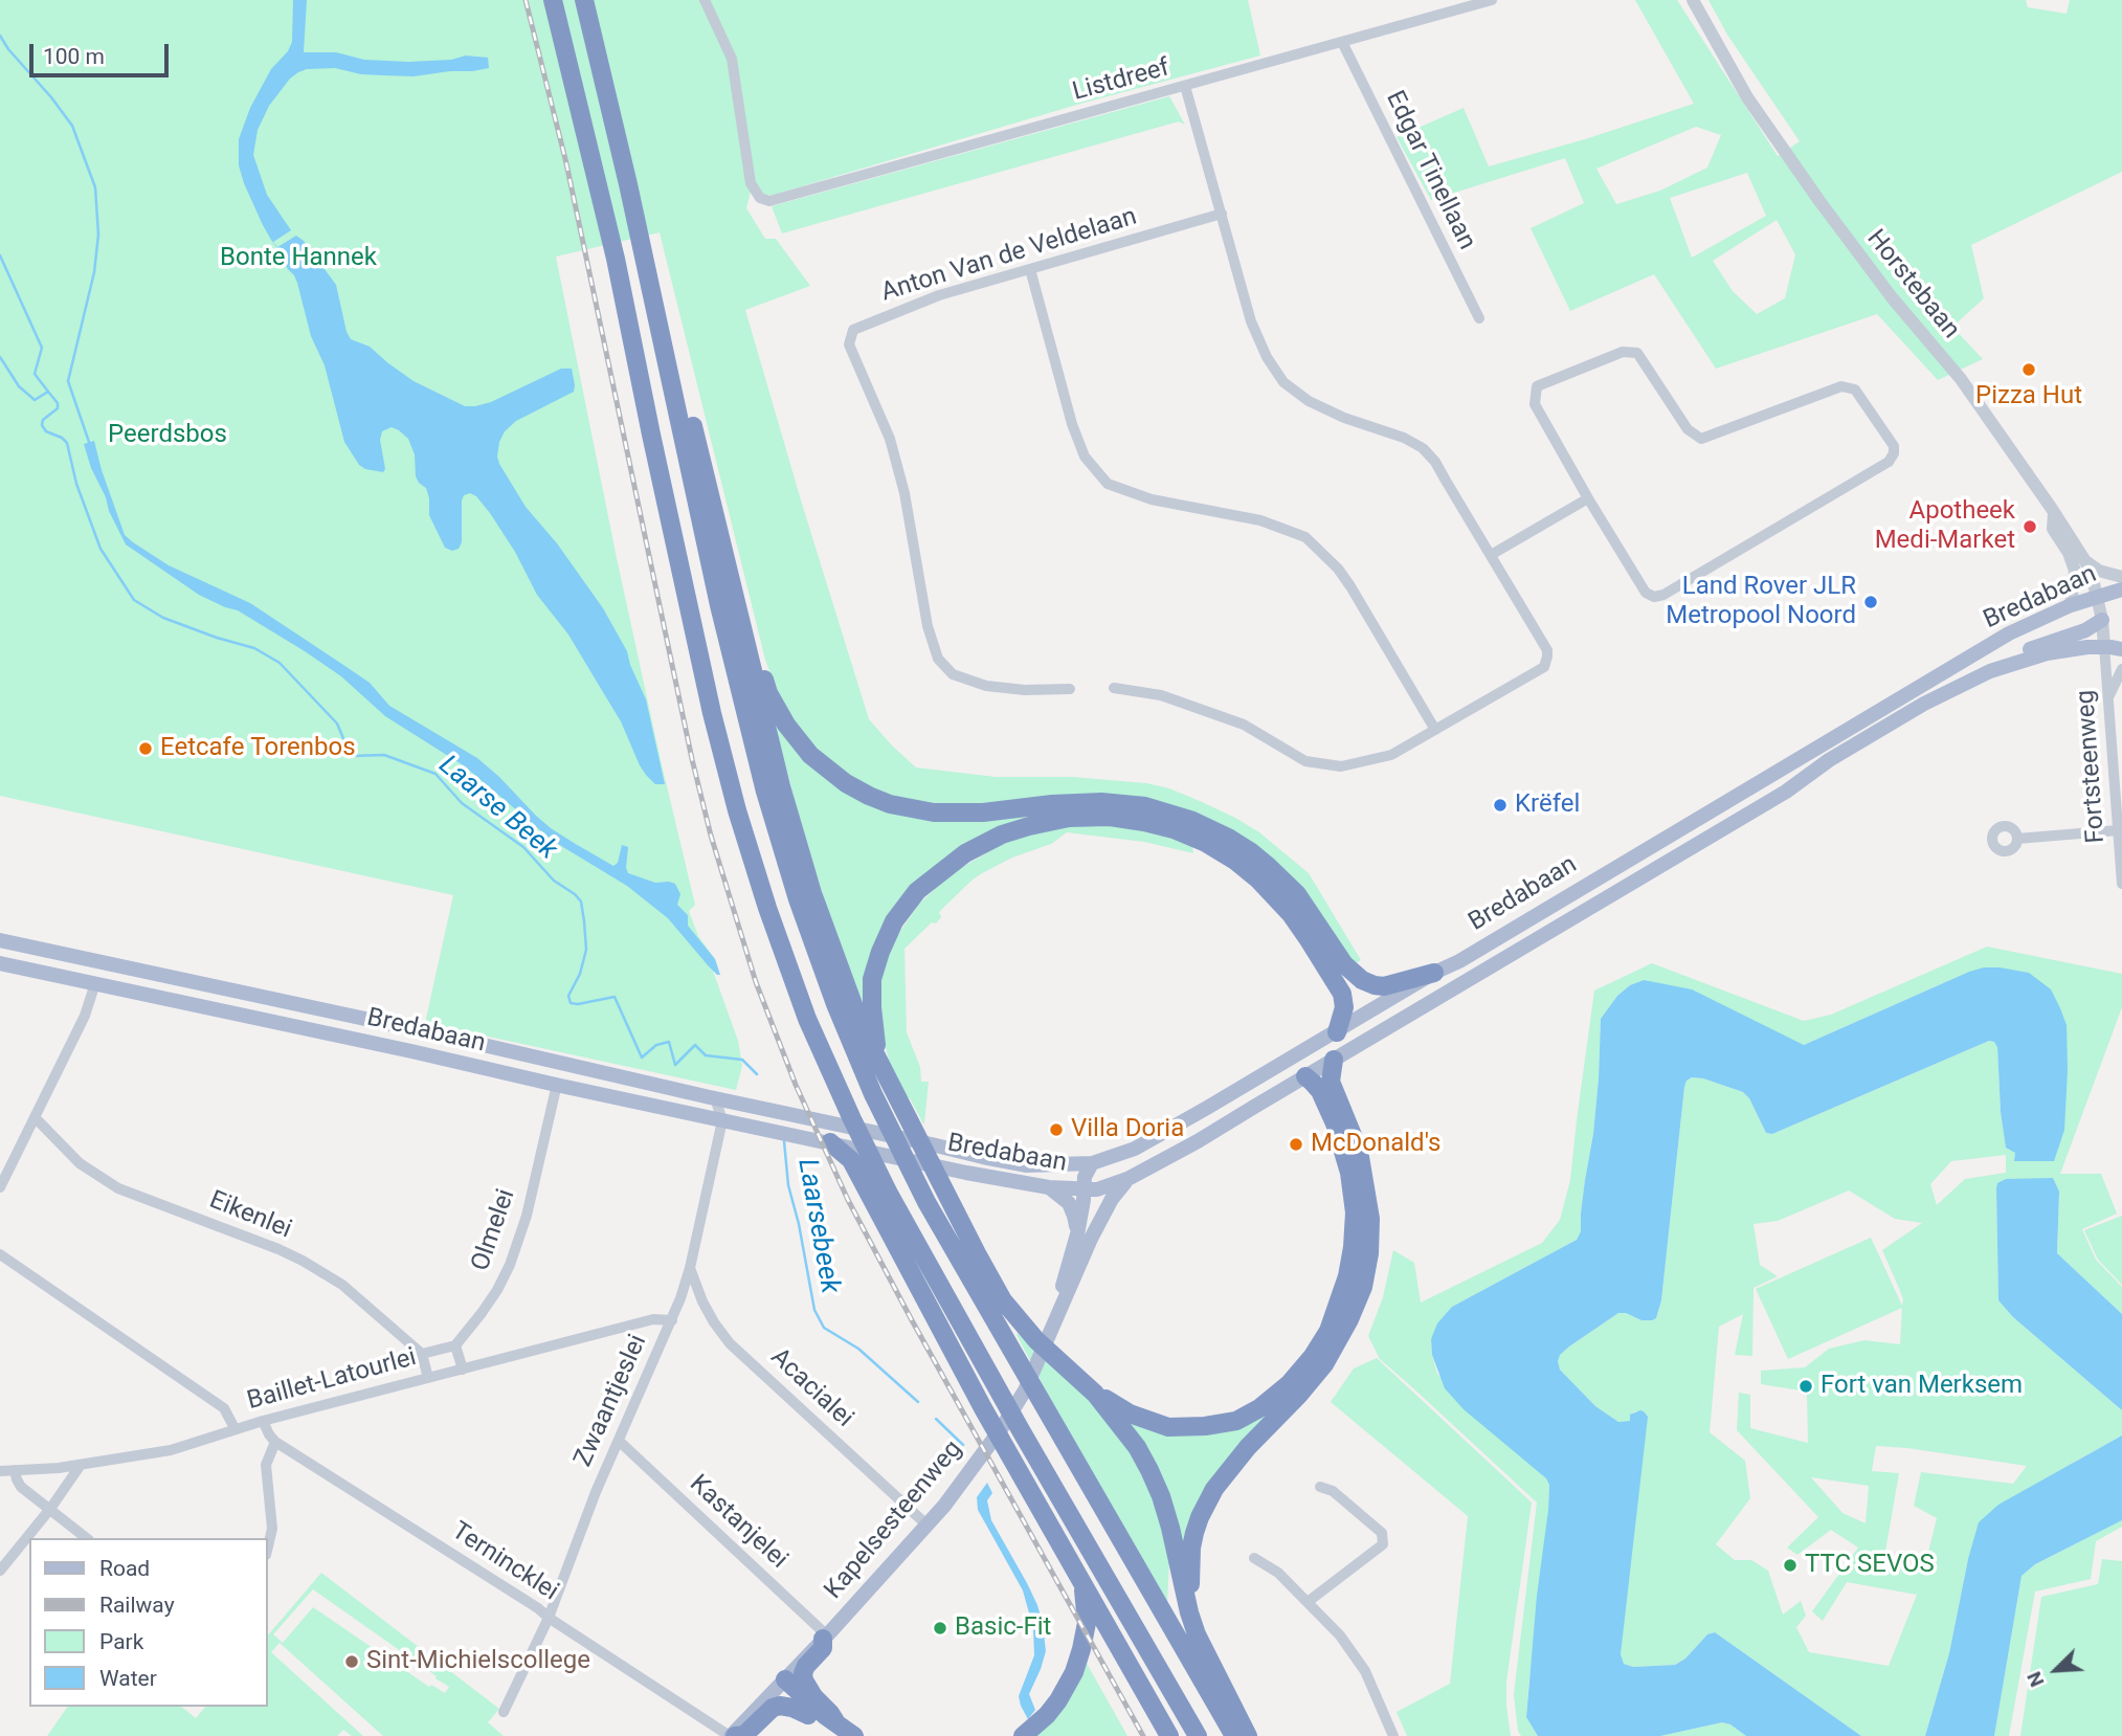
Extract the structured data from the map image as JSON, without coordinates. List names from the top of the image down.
{
  "streets": {
    "main road": ["Bredabaan", "Kapelsesteenweg"],
    "street": [
      "Listdreef",
      "Edgar Tinellaan",
      "Anton Van de Veldelaan",
      "Horstebaan",
      "Fortsteenweg",
      "Eikenlei",
      "Olmelei",
      "Baillet-Latourlei",
      "Acacialei",
      "Zwaantjeslei",
      "Kastanjelei",
      "Ternincklei"
    ]
  },
  "crossings": [
    ["Listdreef", "Edgar Tinellaan"],
    ["Horstebaan", "Bredabaan"],
    ["Horstebaan", "Fortsteenweg"],
    ["Bredabaan", "Fortsteenweg"],
    ["Bredabaan", "Zwaantjeslei"],
    ["Bredabaan", "Kapelsesteenweg"],
    ["Baillet-Latourlei", "Zwaantjeslei"],
    ["Baillet-Latourlei", "Ternincklei"],
    ["Acacialei", "Zwaantjeslei"],
    ["Acacialei", "Kapelsesteenweg"],
    ["Zwaantjeslei", "Kastanjelei"],
    ["Zwaantjeslei", "Ternincklei"],
    ["Kapelsesteenweg", "Kastanjelei"],
    ["Kapelsesteenweg", "Ternincklei"]
  ],
  "water": ["Laarse Beek", "Laarsebeek"],
  "parks": ["Bonte Hannek", "Peerdsbos"],
  "places": [
    "Pizza Hut",
    "Apotheek Medi-Market",
    "Land Rover JLR Metropool Noord",
    "Eetcafe Torenbos",
    "Krëfel",
    "Villa Doria",
    "McDonald's",
    "Fort van Merksem",
    "TTC SEVOS",
    "Basic-Fit",
    "Sint-Michielscollege"
  ],
  "legend": [
    "Road",
    "Railway",
    "Park",
    "Water"
  ],
  "scale_bar": "100 m",
  "north": "bottom left"
}
